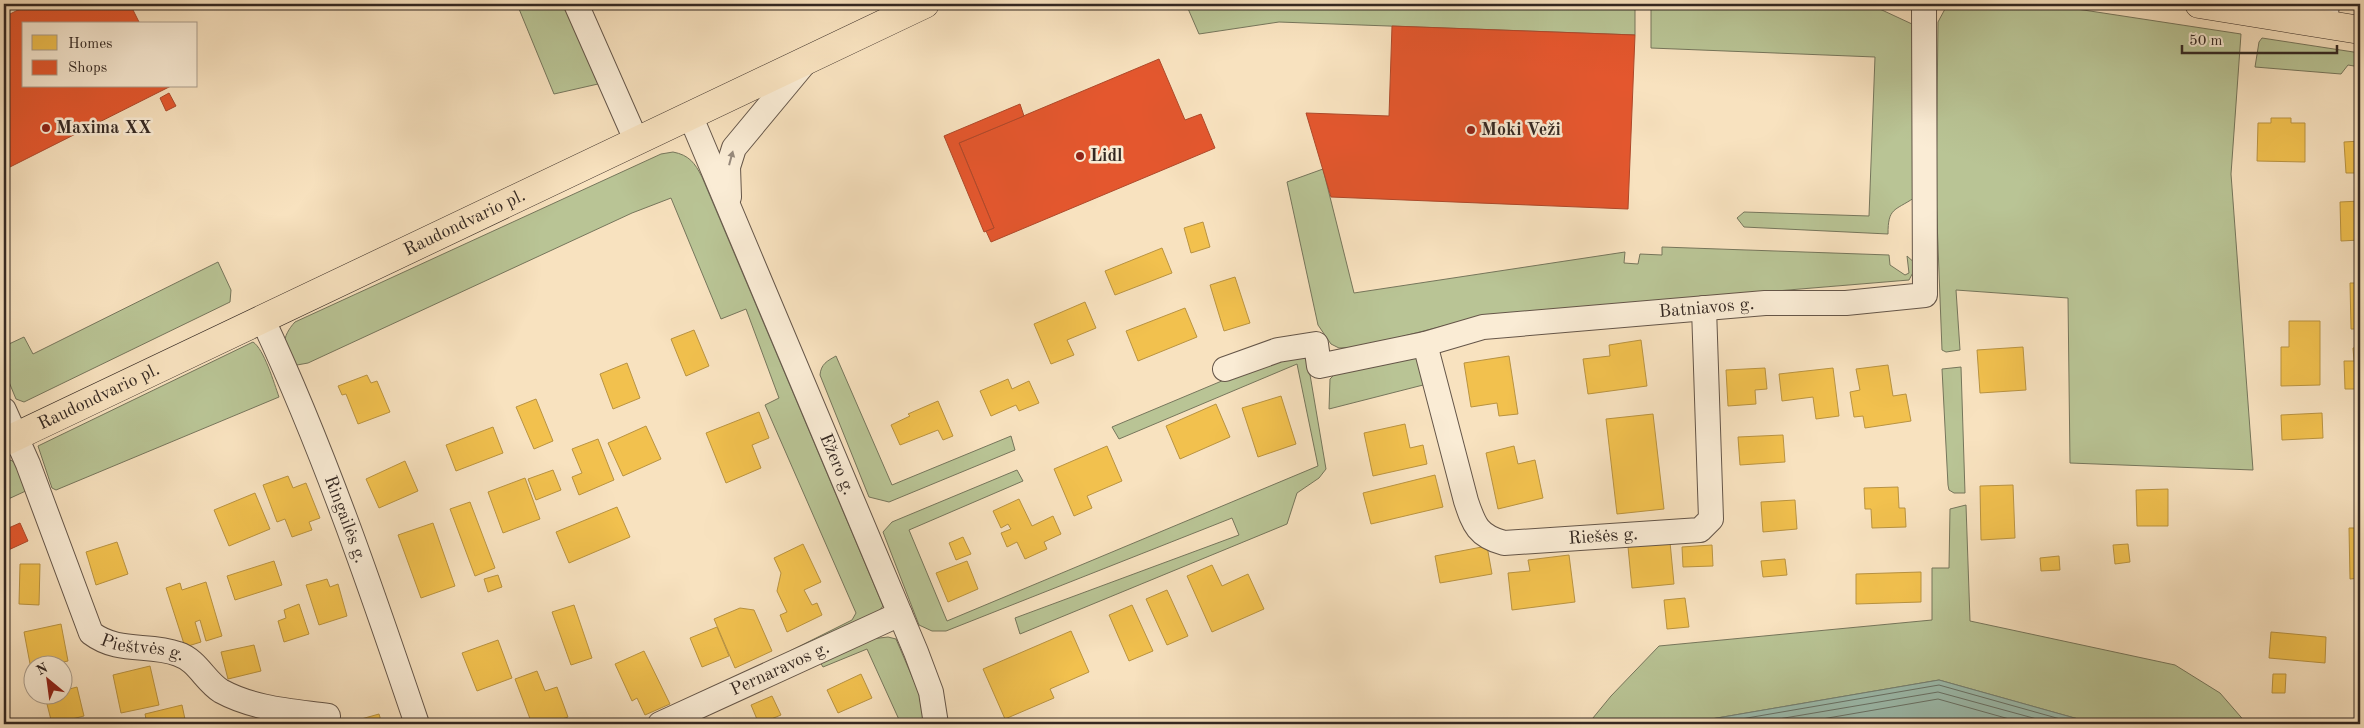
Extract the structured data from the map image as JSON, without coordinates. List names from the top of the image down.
{
  "streets": {
    "main road": ["Raudondvario pl."],
    "street": [
      "Batniavos g.",
      "Ežero g.",
      "Ringailės g.",
      "Riešės g.",
      "Pieštvės g.",
      "Pernaravos g."
    ]
  },
  "crossings": [
    ["Raudondvario pl.", "Ežero g."],
    ["Raudondvario pl.", "Ringailės g."],
    ["Raudondvario pl.", "Pieštvės g."],
    ["Batniavos g.", "Riešės g."],
    ["Ežero g.", "Pernaravos g."]
  ],
  "places": ["Maxima XX", "Moki Veži", "Lidl"],
  "legend": ["Homes", "Shops"],
  "scale_bar": "50 m",
  "north": "top left"
}
